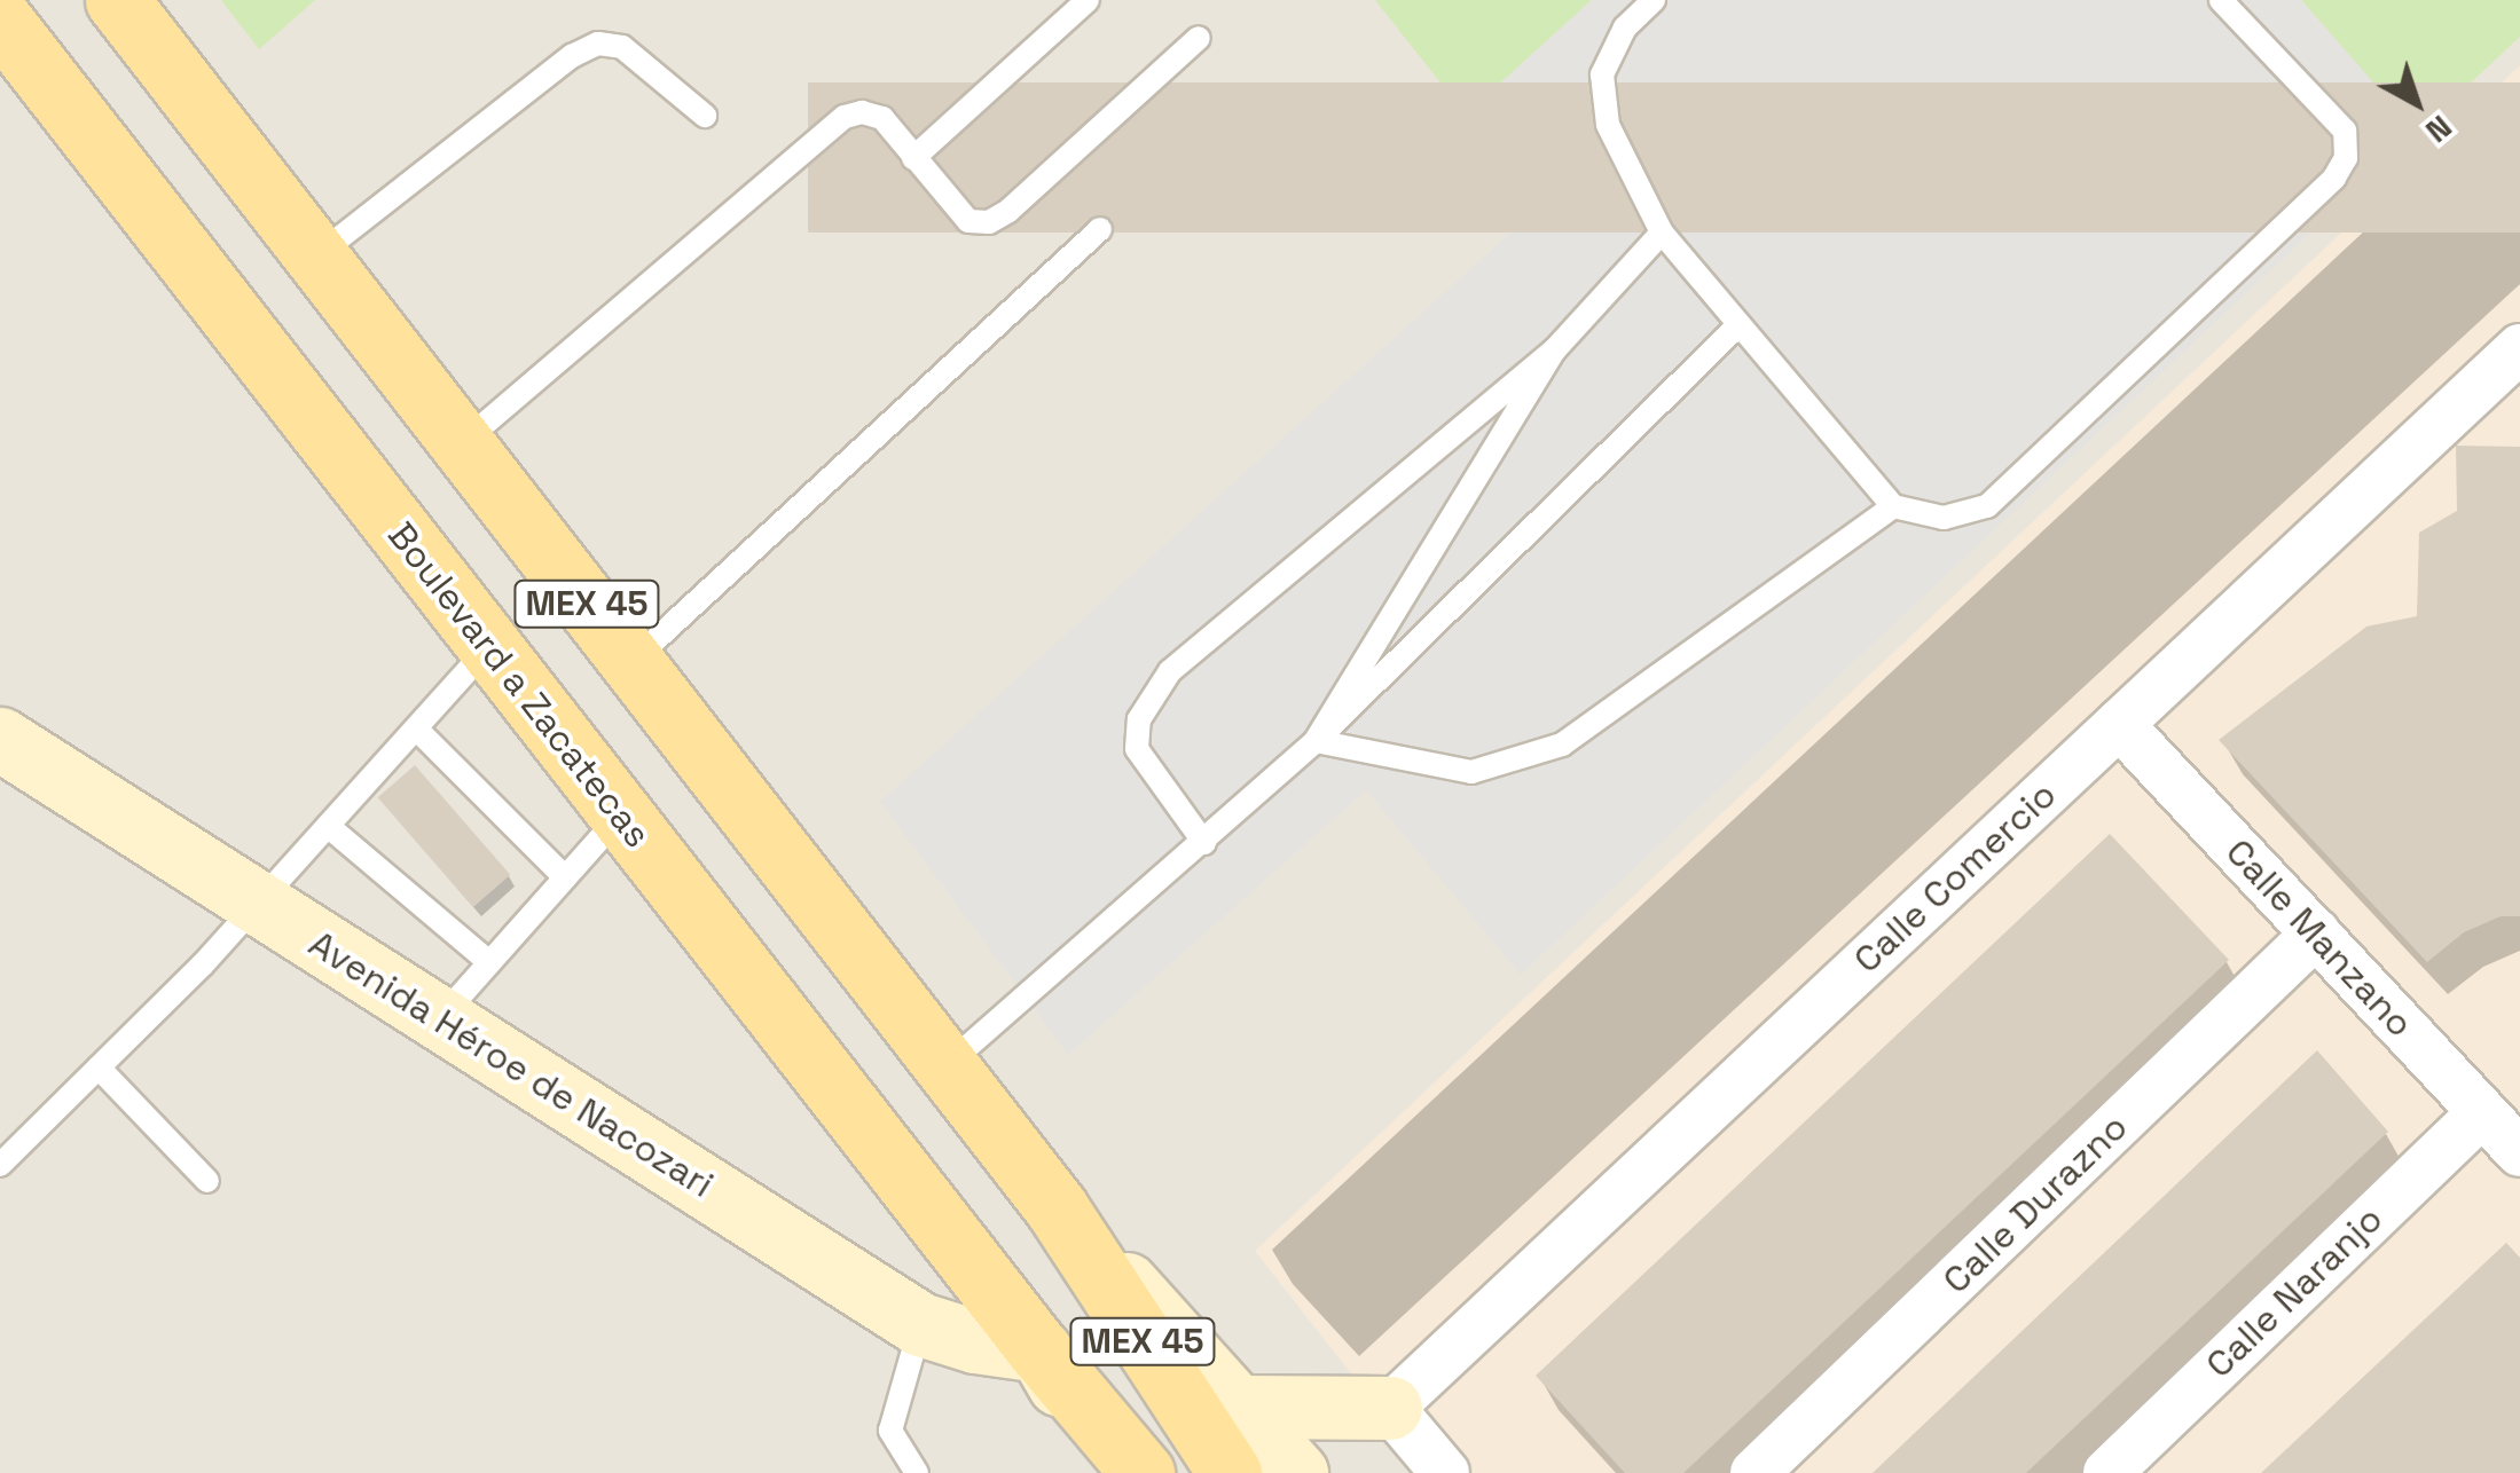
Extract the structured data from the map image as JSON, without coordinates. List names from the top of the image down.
{
  "streets": {
    "main road": ["MEX 45", "Boulevard a Zacatecas", "Avenida Héroe de Nacozari"],
    "street": [
      "Calle Comercio",
      "Calle Manzano",
      "Calle Durazno",
      "Calle Naranjo"
    ]
  },
  "crossings": [
    ["Boulevard a Zacatecas", "Avenida Héroe de Nacozari"],
    ["Calle Comercio", "Calle Manzano"],
    ["Calle Manzano", "Calle Durazno"],
    ["Calle Manzano", "Calle Naranjo"]
  ],
  "north": "bottom right"
}
